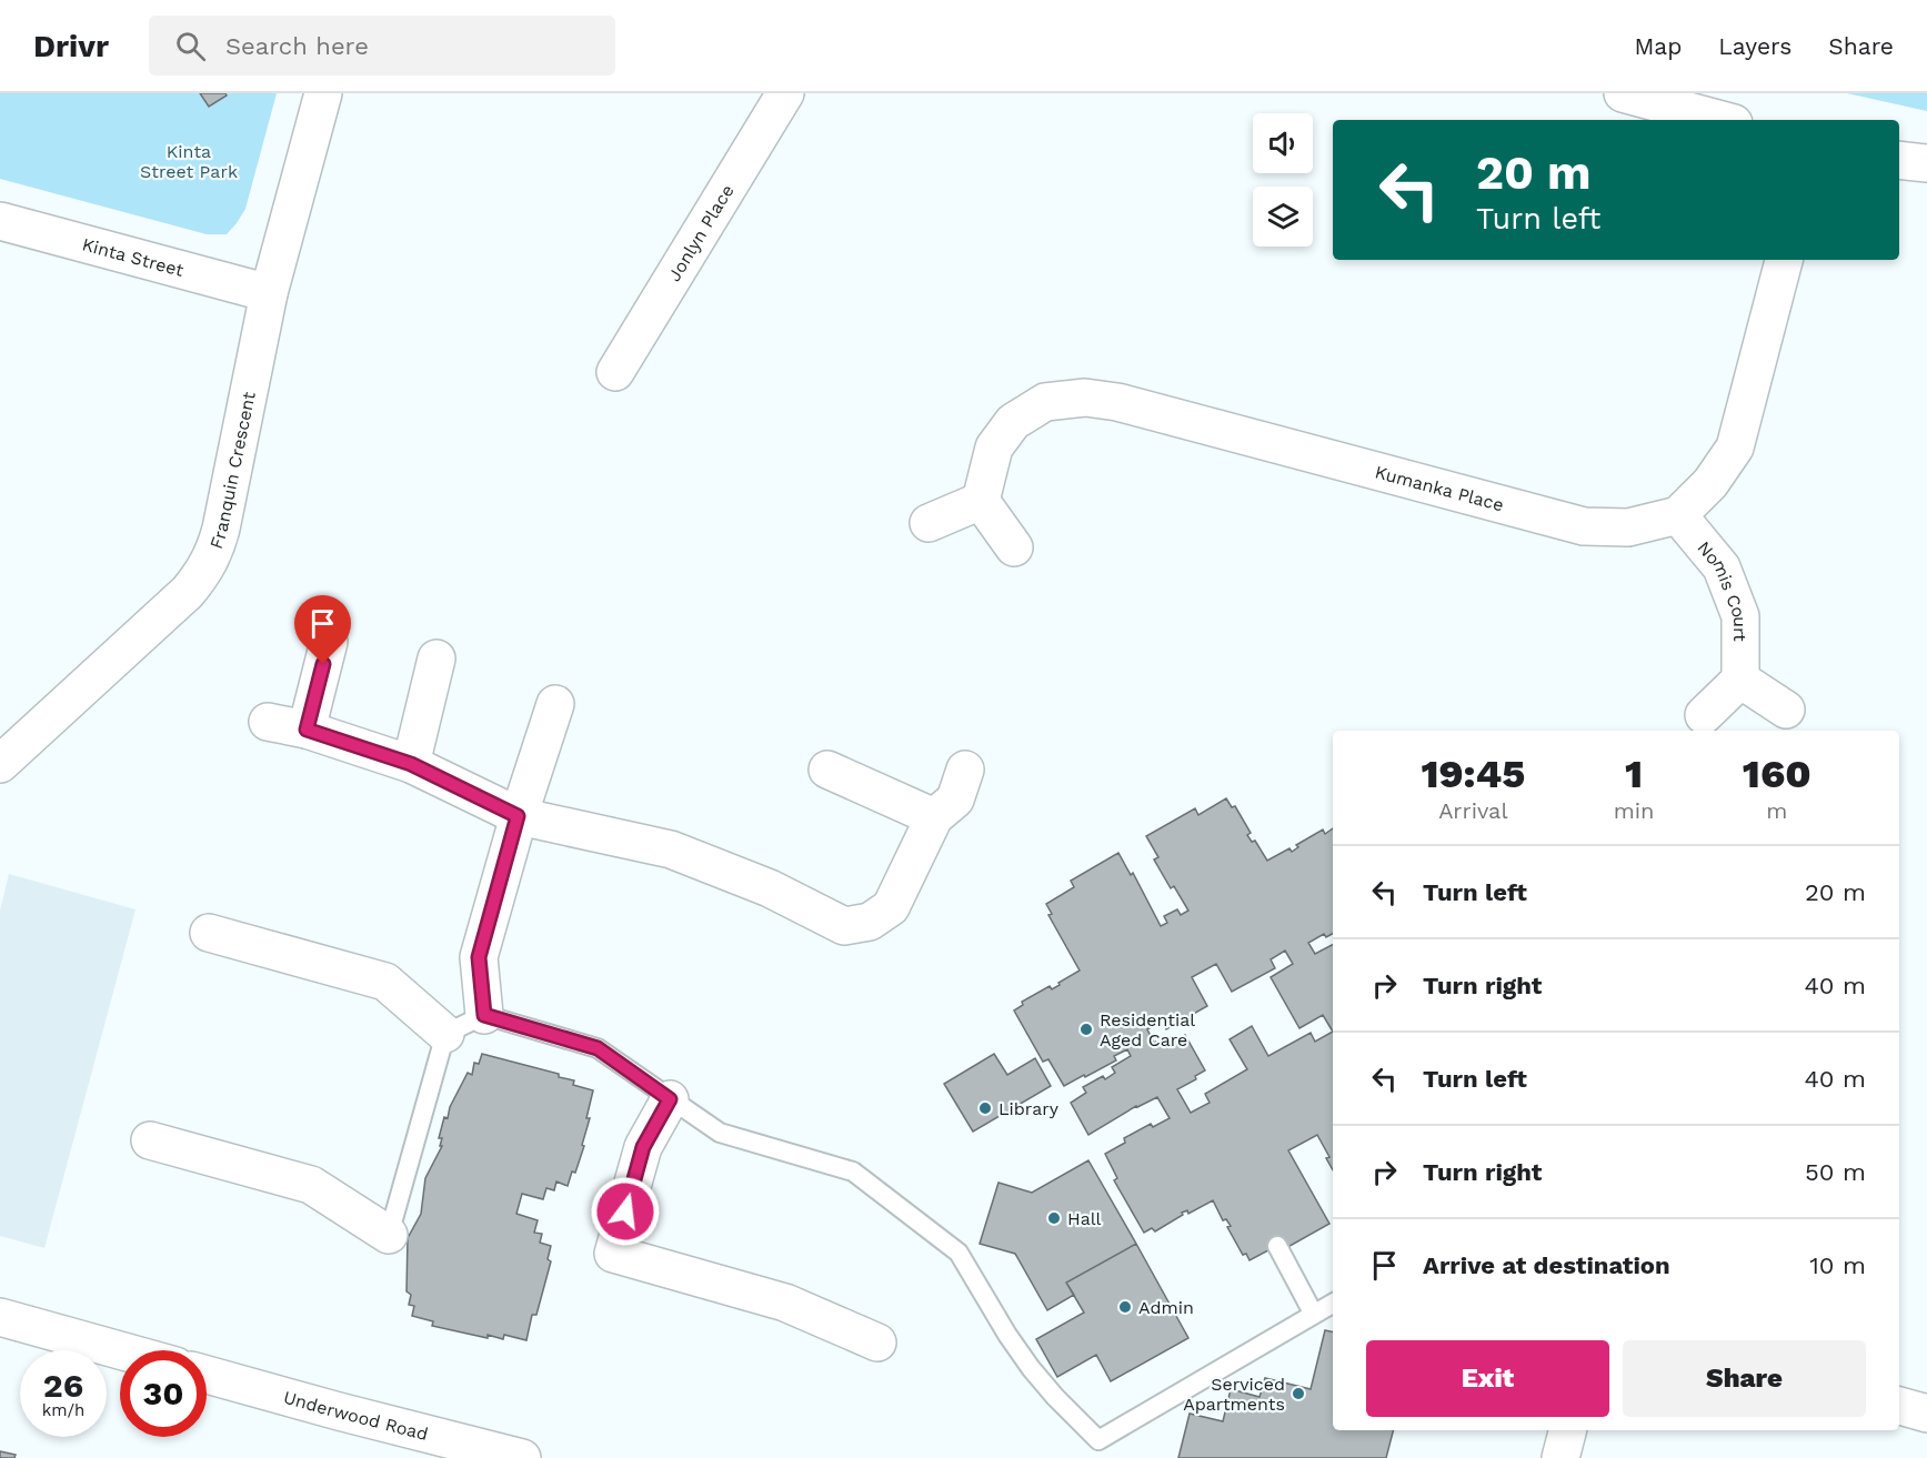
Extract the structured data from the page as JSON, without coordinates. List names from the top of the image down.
{
  "streets": {
    "street": [
      "Jonlyn Place",
      "Kinta Street",
      "Franquin Crescent",
      "Kumanka Place",
      "Nomis Court",
      "Underwood Road"
    ]
  },
  "crossings": [
    ["Kinta Street", "Franquin Crescent"],
    ["Kumanka Place", "Nomis Court"]
  ],
  "parks": ["Kinta Street Park"],
  "places": [
    "Residential Aged Care",
    "Library",
    "Hall",
    "Admin",
    "Serviced Apartments"
  ],
  "page": {
    "header": "Drivr",
    "search": "Search here",
    "nav": ["Map", "Layers", "Share"],
    "turn": ["20 m", "Turn left"],
    "eta": [
      "19:45",
      "Arrival",
      "1",
      "min",
      "160",
      "m"
    ],
    "list": [
      {
        "name": "Turn left",
        "value": "20 m"
      },
      {
        "name": "Turn right",
        "value": "40 m"
      },
      {
        "name": "Turn left",
        "value": "40 m"
      },
      {
        "name": "Turn right",
        "value": "50 m"
      },
      {
        "name": "Arrive at destination",
        "value": "10 m"
      }
    ],
    "buttons": ["Exit", "Share"],
    "speed": "26 km/h",
    "limit": "30"
  }
}
